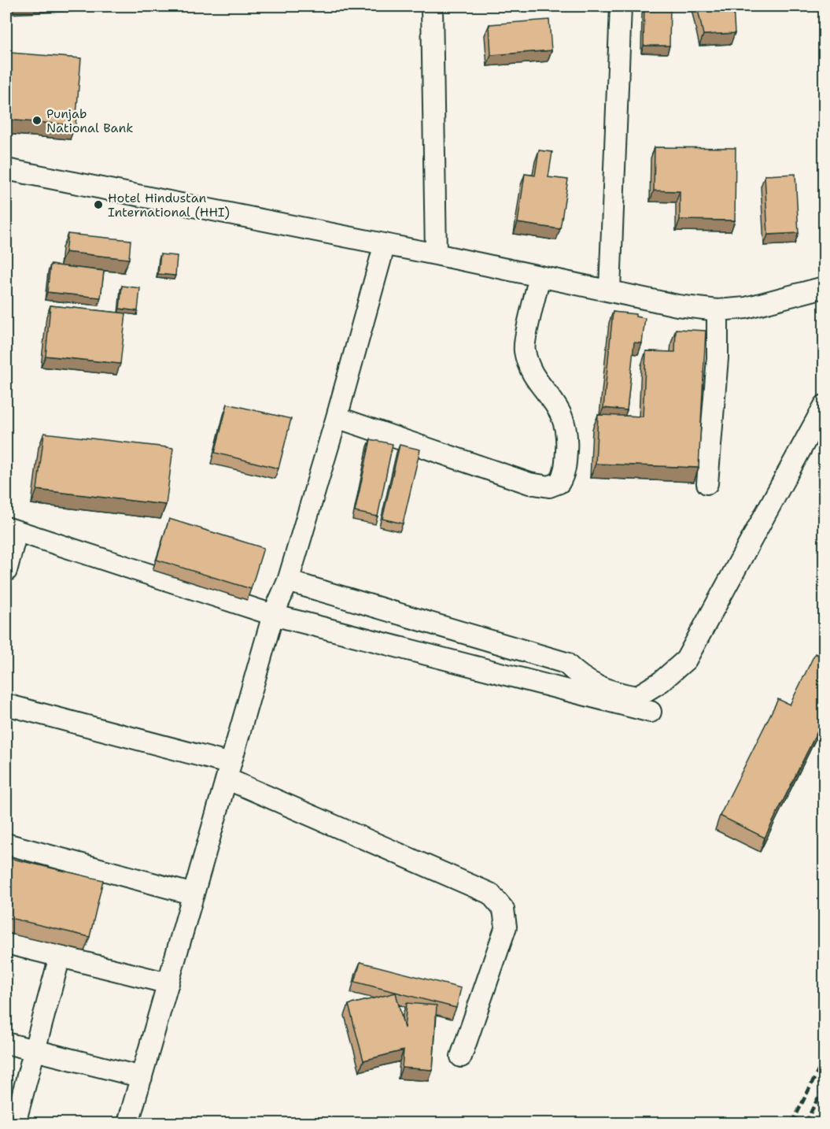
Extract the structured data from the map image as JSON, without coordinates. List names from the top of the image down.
{
  "places": ["Punjab National Bank", "Hotel Hindustan International (HHI)"]
}
